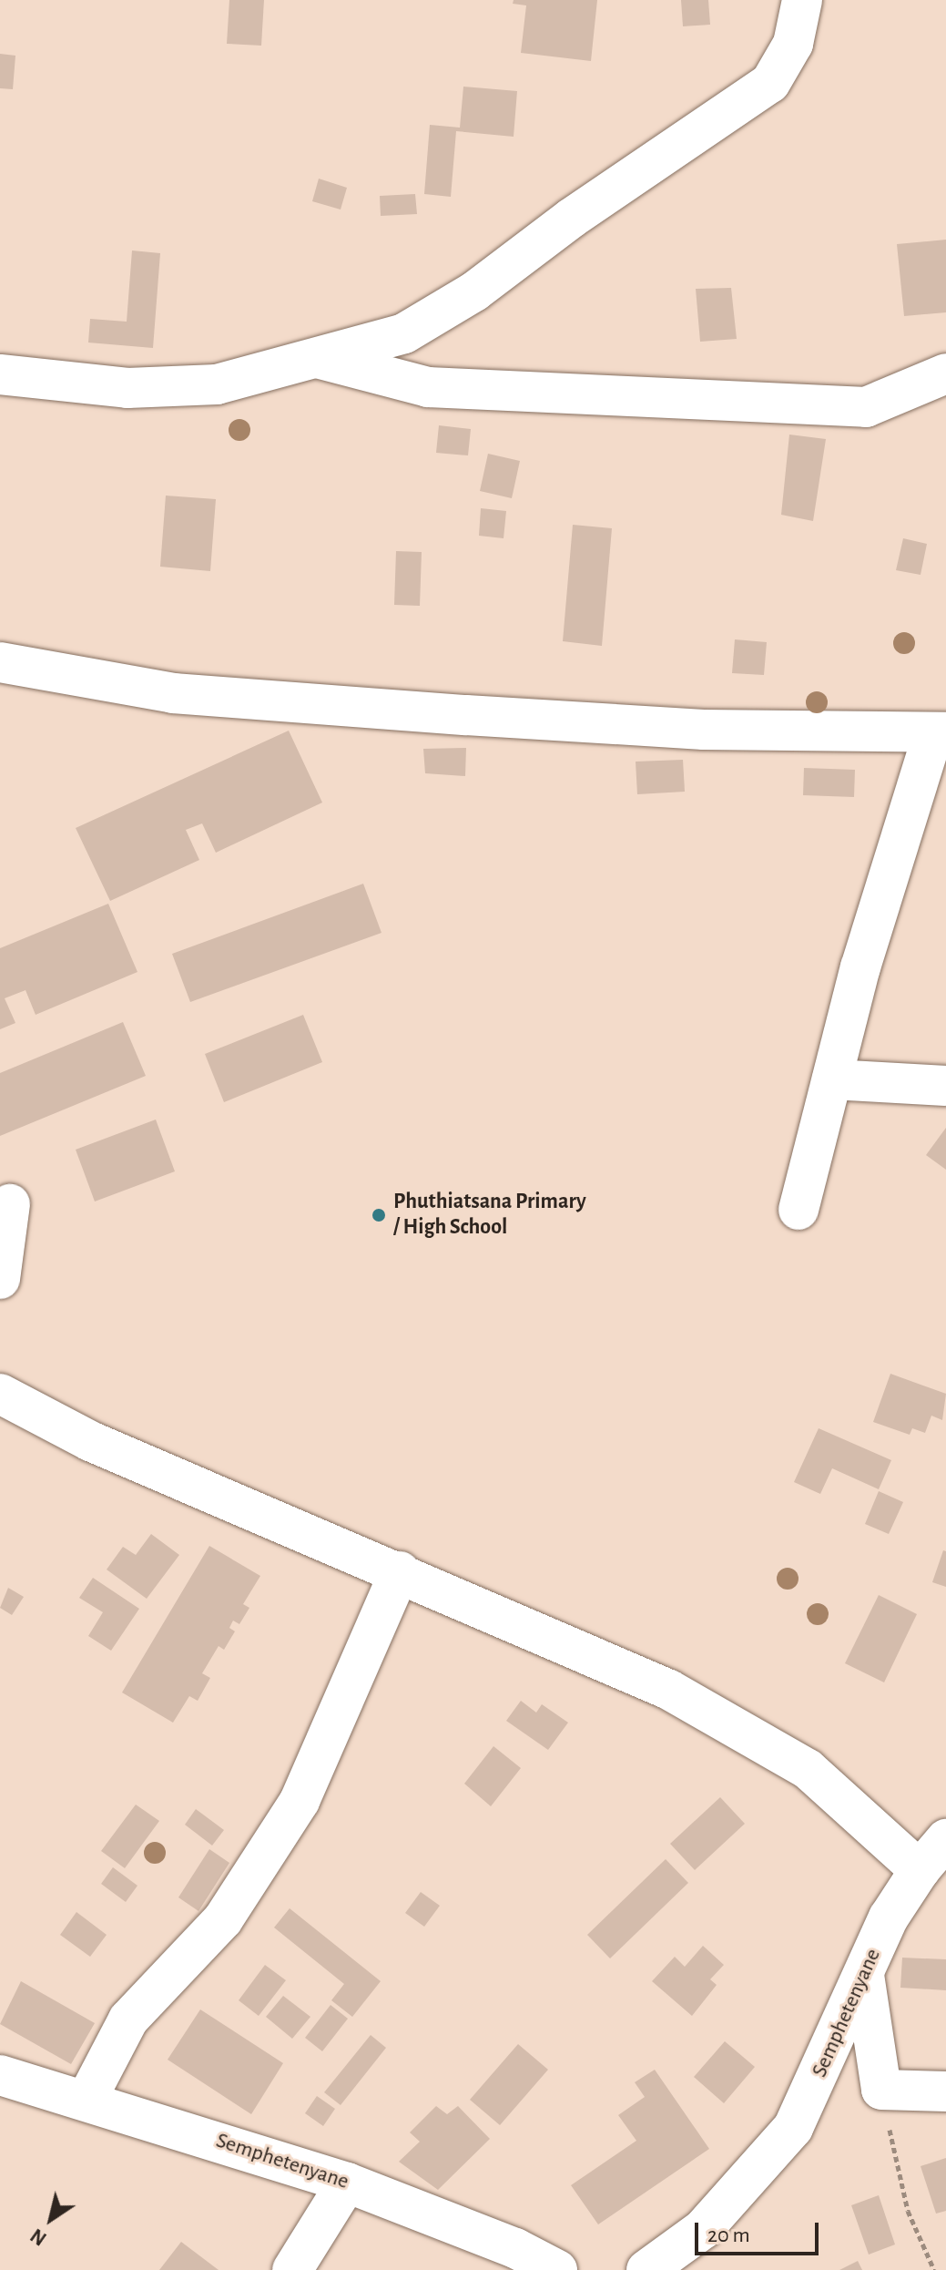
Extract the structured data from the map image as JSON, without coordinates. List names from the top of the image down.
{
  "streets": {
    "street": ["Semphetenyane"]
  },
  "places": ["Phuthiatsana Primary / High School"],
  "scale_bar": "20 m",
  "north": "bottom left"
}
